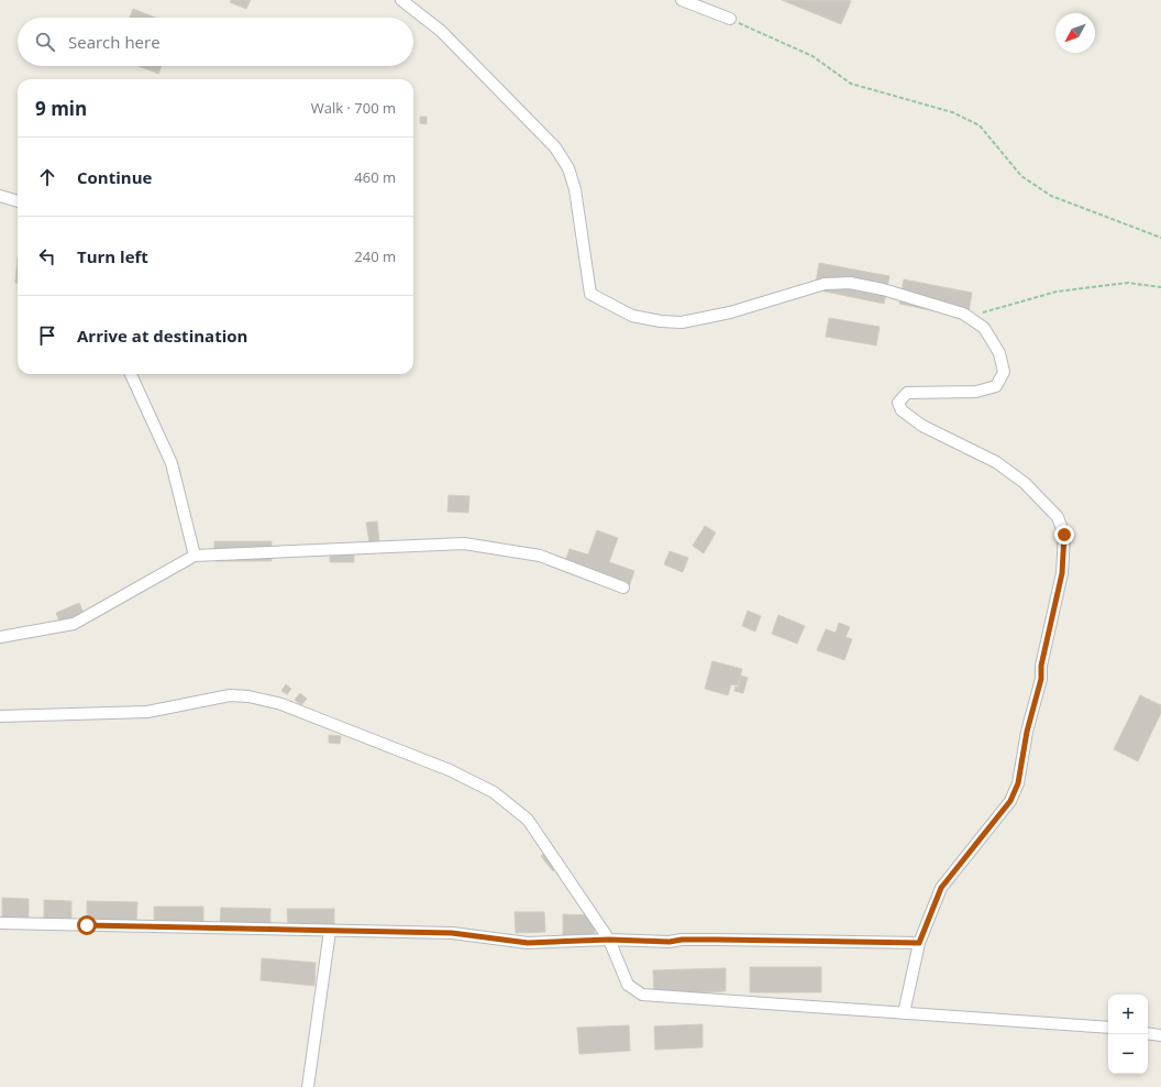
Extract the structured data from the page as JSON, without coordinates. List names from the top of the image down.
{
  "north": "bottom left",
  "page": {
    "search": "Search here",
    "heading": ["9 min", "Walk · 700 m"],
    "list": [
      ["Continue", "460 m"],
      ["Turn left", "240 m"],
      "Arrive at destination"
    ],
    "map_buttons": ["+", "−"]
  }
}
